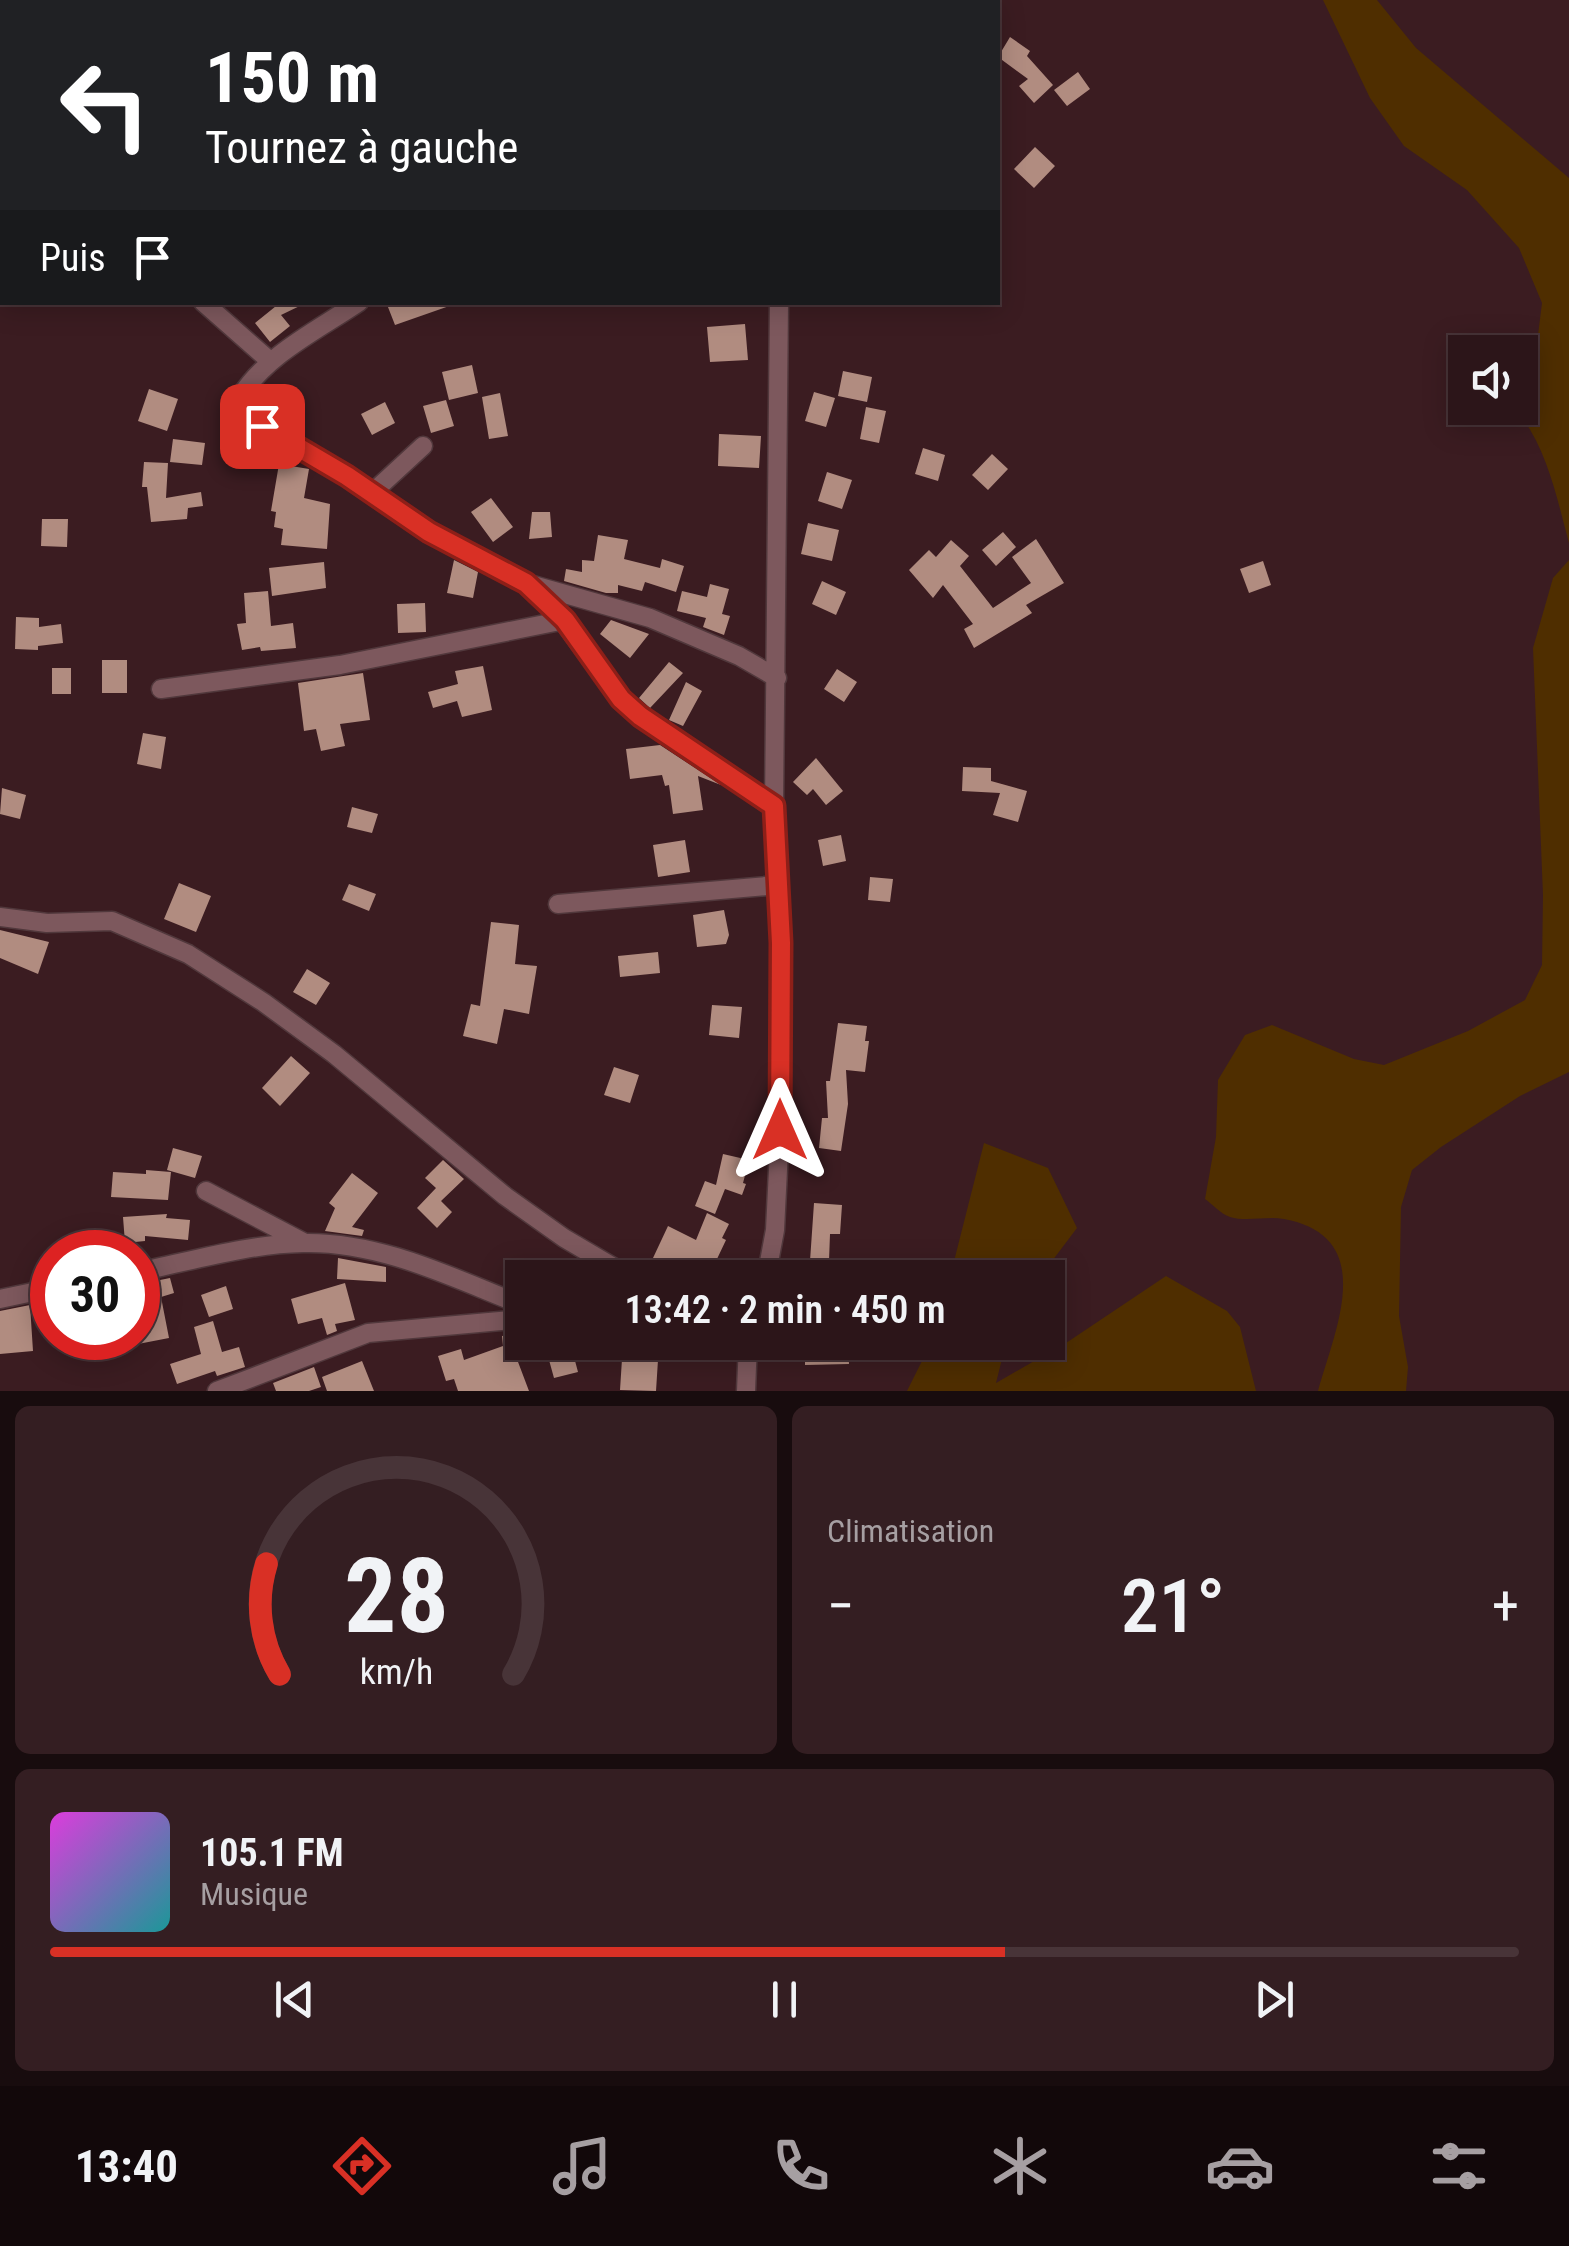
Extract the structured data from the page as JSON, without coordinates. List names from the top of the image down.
{
  "page": {
    "turn": ["150 m", "Tournez à gauche"],
    "then": "Puis",
    "limit": "30",
    "trip": "13:42 · 2 min · 450 m",
    "tile": "Climatisation",
    "heat": ["−", "21°", "+"],
    "song": ["105.1 FM", "Musique"],
    "tabs": "13:40",
    "gauge": ["28", "km/h"]
  }
}
